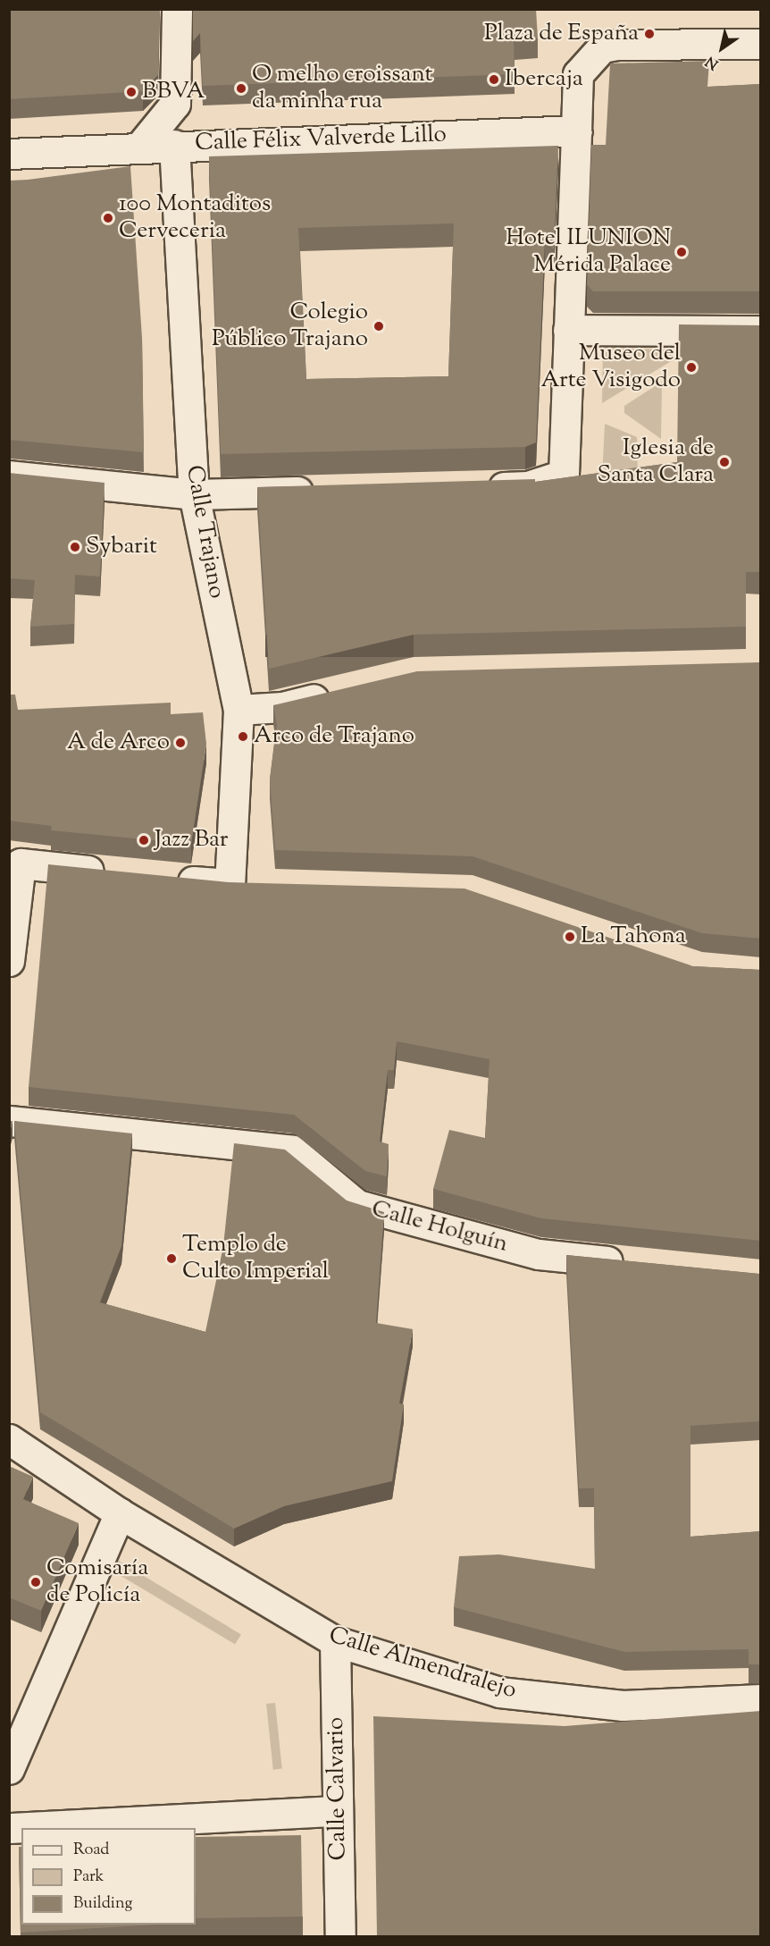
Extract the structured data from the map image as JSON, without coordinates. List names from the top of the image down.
{
  "streets": {
    "street": [
      "Calle Félix Valverde Lillo",
      "Calle Trajano",
      "Calle Holguín",
      "Calle Almendralejo",
      "Calle Calvario"
    ]
  },
  "crossings": [
    ["Calle Félix Valverde Lillo", "Calle Trajano"],
    ["Calle Almendralejo", "Calle Calvario"]
  ],
  "places": [
    "Plaza de España",
    "Ibercaja",
    "O melho croissant da minha rua",
    "BBVA",
    "100 Montaditos Cerveceria",
    "Hotel ILUNION Mérida Palace",
    "Colegio Público Trajano",
    "Museo del Arte Visigodo",
    "Iglesia de Santa Clara",
    "Sybarit",
    "Arco de Trajano",
    "A de Arco",
    "Jazz Bar",
    "La Tahona",
    "Templo de Culto Imperial",
    "Comisaría de Policía"
  ],
  "legend": ["Road", "Park", "Building"],
  "north": "bottom left"
}
